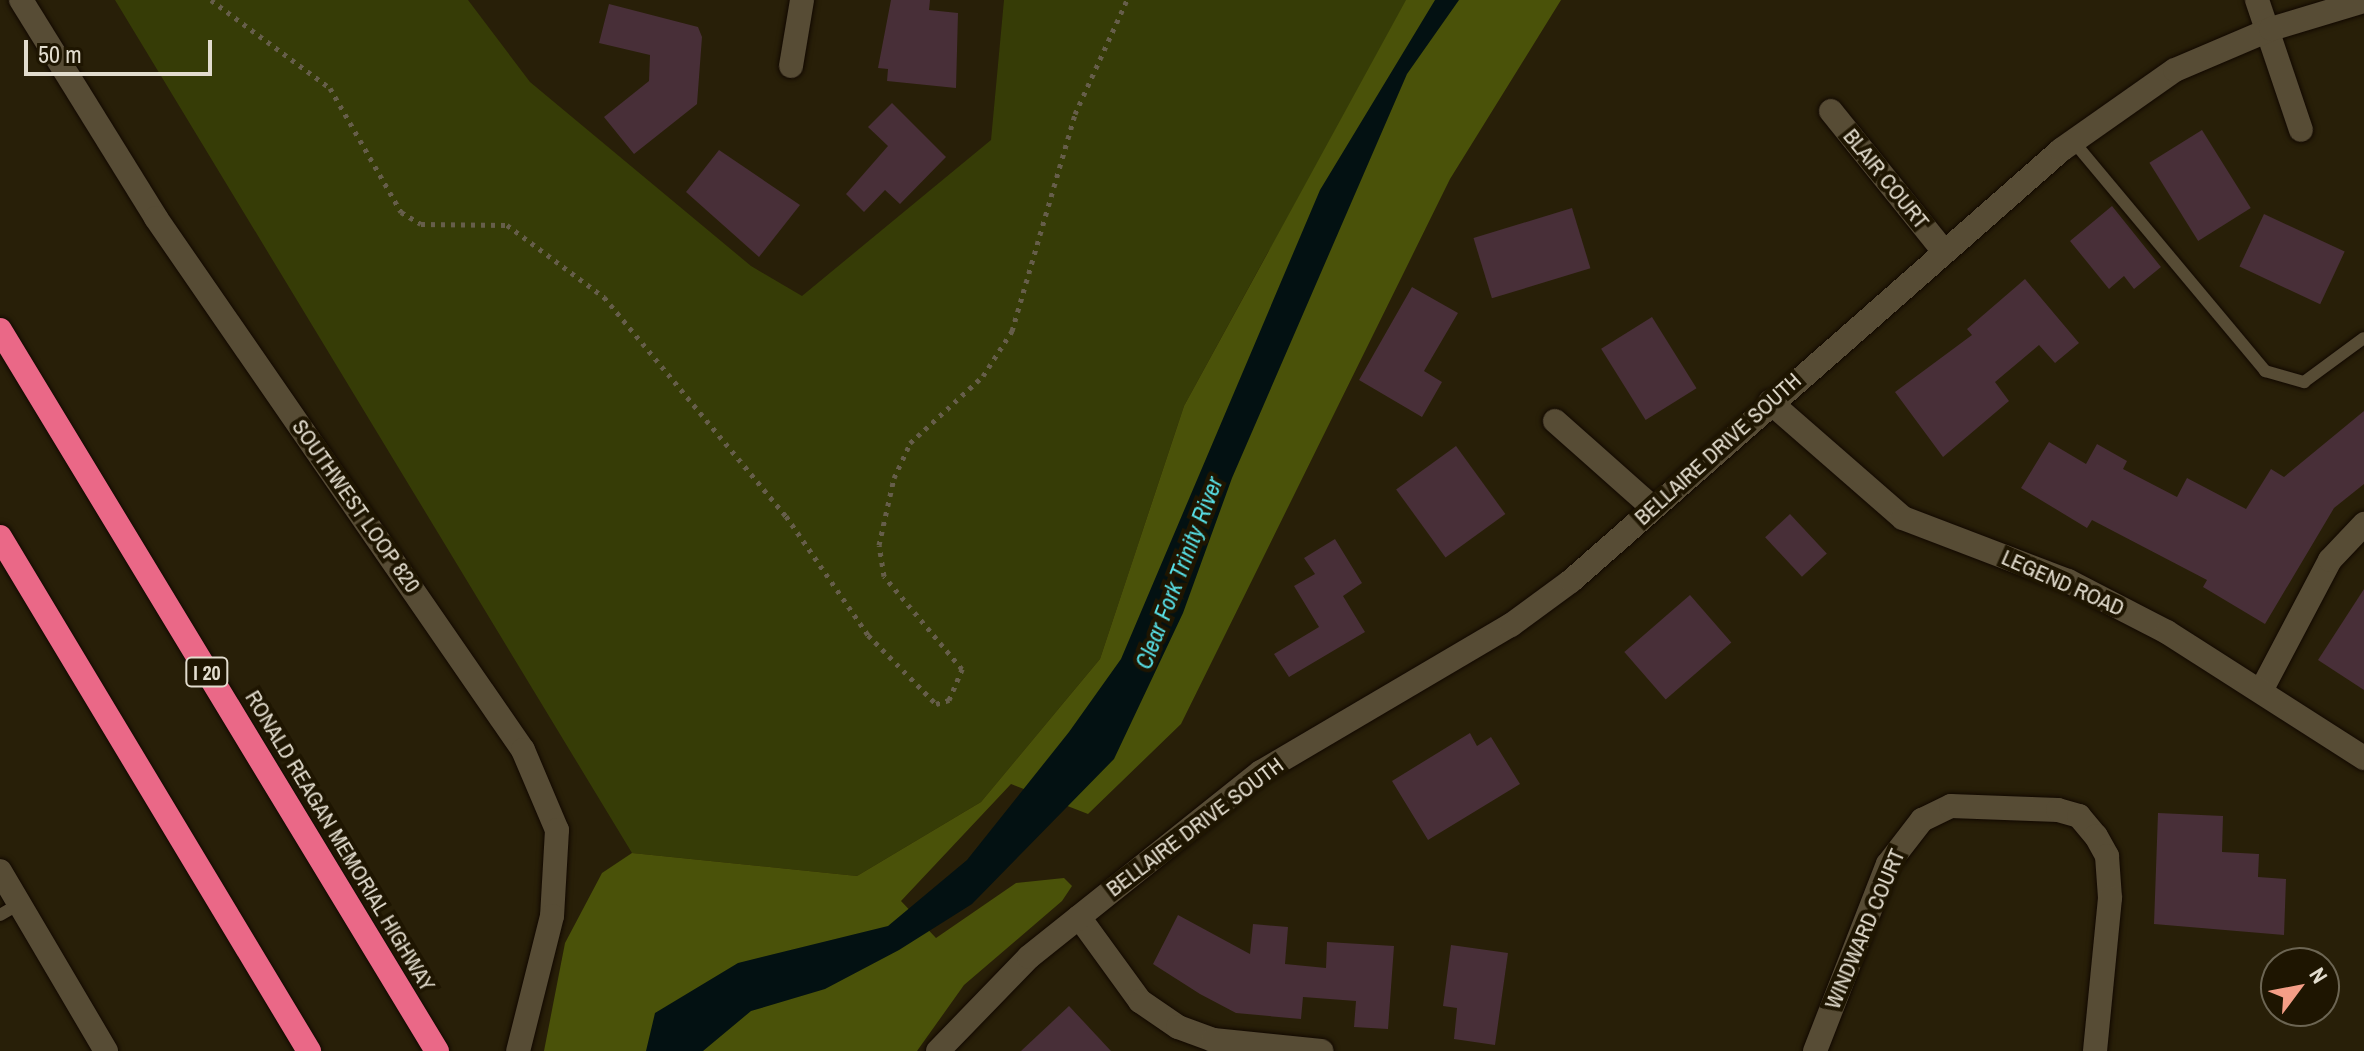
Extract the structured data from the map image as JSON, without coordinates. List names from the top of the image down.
{
  "streets": {
    "highway": ["I 20", "RONALD REAGAN MEMORIAL HIGHWAY"],
    "street": [
      "BLAIR COURT",
      "BELLAIRE DRIVE SOUTH",
      "SOUTHWEST LOOP 820",
      "LEGEND ROAD",
      "WINDWARD COURT"
    ]
  },
  "crossings": [
    ["BLAIR COURT", "BELLAIRE DRIVE SOUTH"],
    ["BELLAIRE DRIVE SOUTH", "LEGEND ROAD"]
  ],
  "water": ["Clear Fork Trinity River"],
  "scale_bar": "50 m",
  "north": "top right"
}
